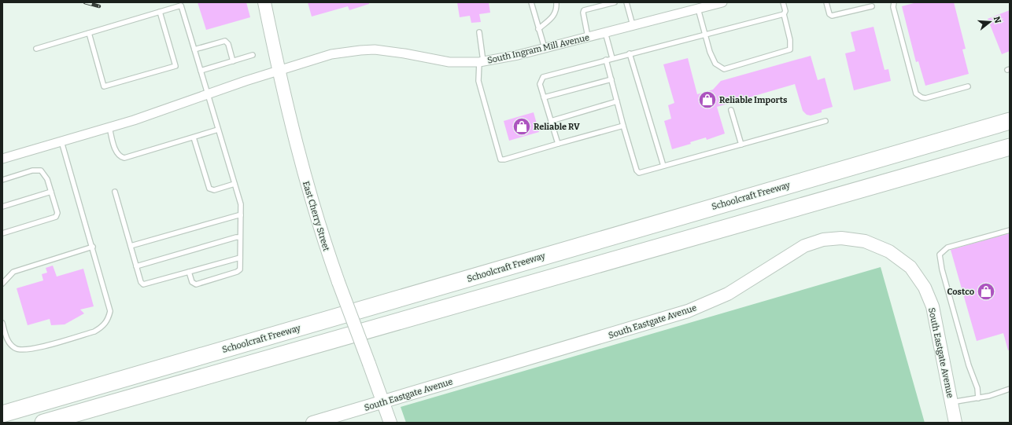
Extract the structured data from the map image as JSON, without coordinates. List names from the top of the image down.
{
  "streets": {
    "highway": ["Schoolcraft Freeway"],
    "street": ["South Ingram Mill Avenue", "East Cherry Street", "South Eastgate Avenue"]
  },
  "crossings": [
    ["South Ingram Mill Avenue", "East Cherry Street"],
    ["East Cherry Street", "South Eastgate Avenue"]
  ],
  "places": {
    "shop": ["Reliable Imports", "Reliable RV", "Costco"]
  },
  "north": "right"
}
